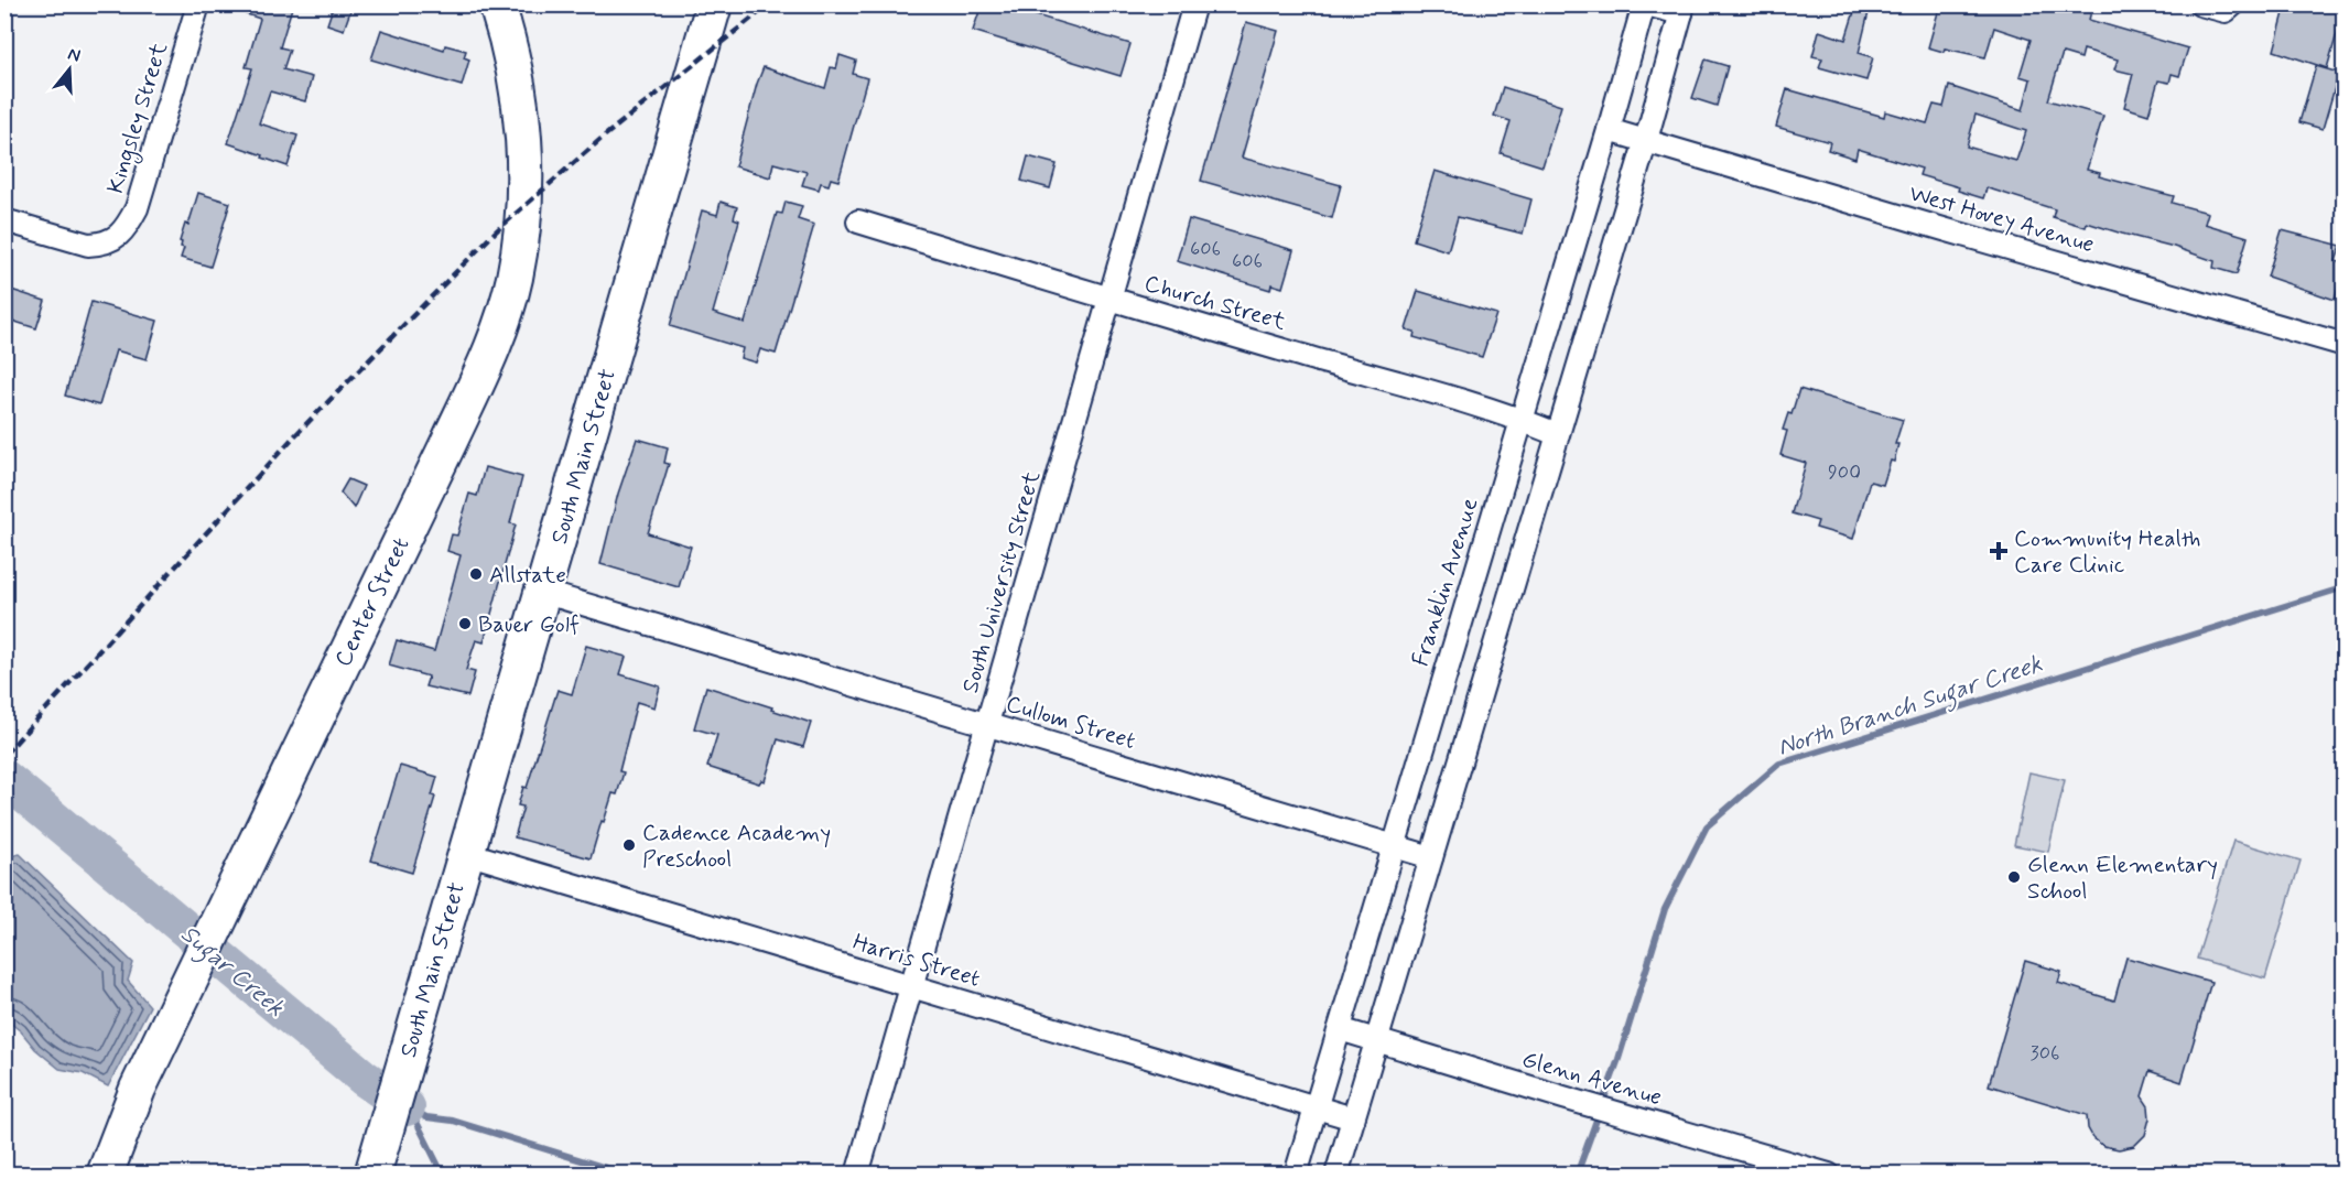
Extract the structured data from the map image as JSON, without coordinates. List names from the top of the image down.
{
  "streets": {
    "main road": ["South Main Street", "Center Street"],
    "street": [
      "Kingsley Street",
      "West Hovey Avenue",
      "Church Street",
      "South University Street",
      "Franklin Avenue",
      "Cullom Street",
      "Harris Street",
      "Glenn Avenue"
    ]
  },
  "crossings": [
    ["West Hovey Avenue", "Franklin Avenue"],
    ["Church Street", "South University Street"],
    ["Church Street", "Franklin Avenue"],
    ["South Main Street", "Cullom Street"],
    ["South Main Street", "Harris Street"],
    ["South University Street", "Cullom Street"],
    ["South University Street", "Harris Street"],
    ["Franklin Avenue", "Cullom Street"],
    ["Franklin Avenue", "Harris Street"],
    ["Franklin Avenue", "Glenn Avenue"]
  ],
  "water": ["North Branch Sugar Creek", "Sugar Creek"],
  "places": {
    "health": ["Community Health Care Clinic"],
    "other": [
      "Allstate",
      "Bauer Golf",
      "Cadence Academy Preschool",
      "Glenn Elementary School"
    ]
  },
  "house_numbers": [
    "606",
    "606",
    "900",
    "306"
  ],
  "north": "top"
}
